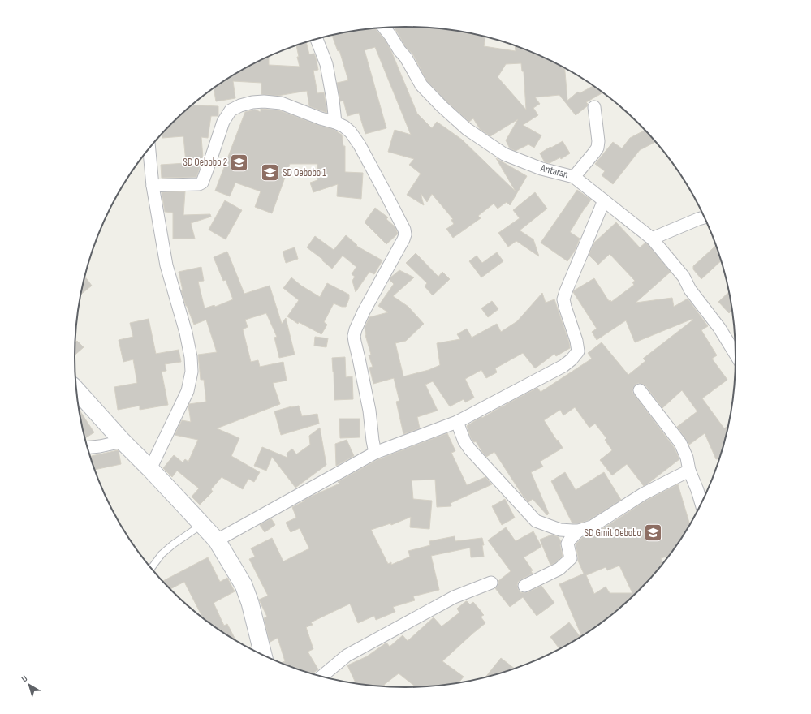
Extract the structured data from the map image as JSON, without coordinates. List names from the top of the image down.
{
  "streets": {
    "street": ["Antaran"]
  },
  "places": {
    "school or university": ["SD Oebobo 2", "SD Oebobo 1", "SD Gmit Oebobo"]
  },
  "north": "top left"
}
